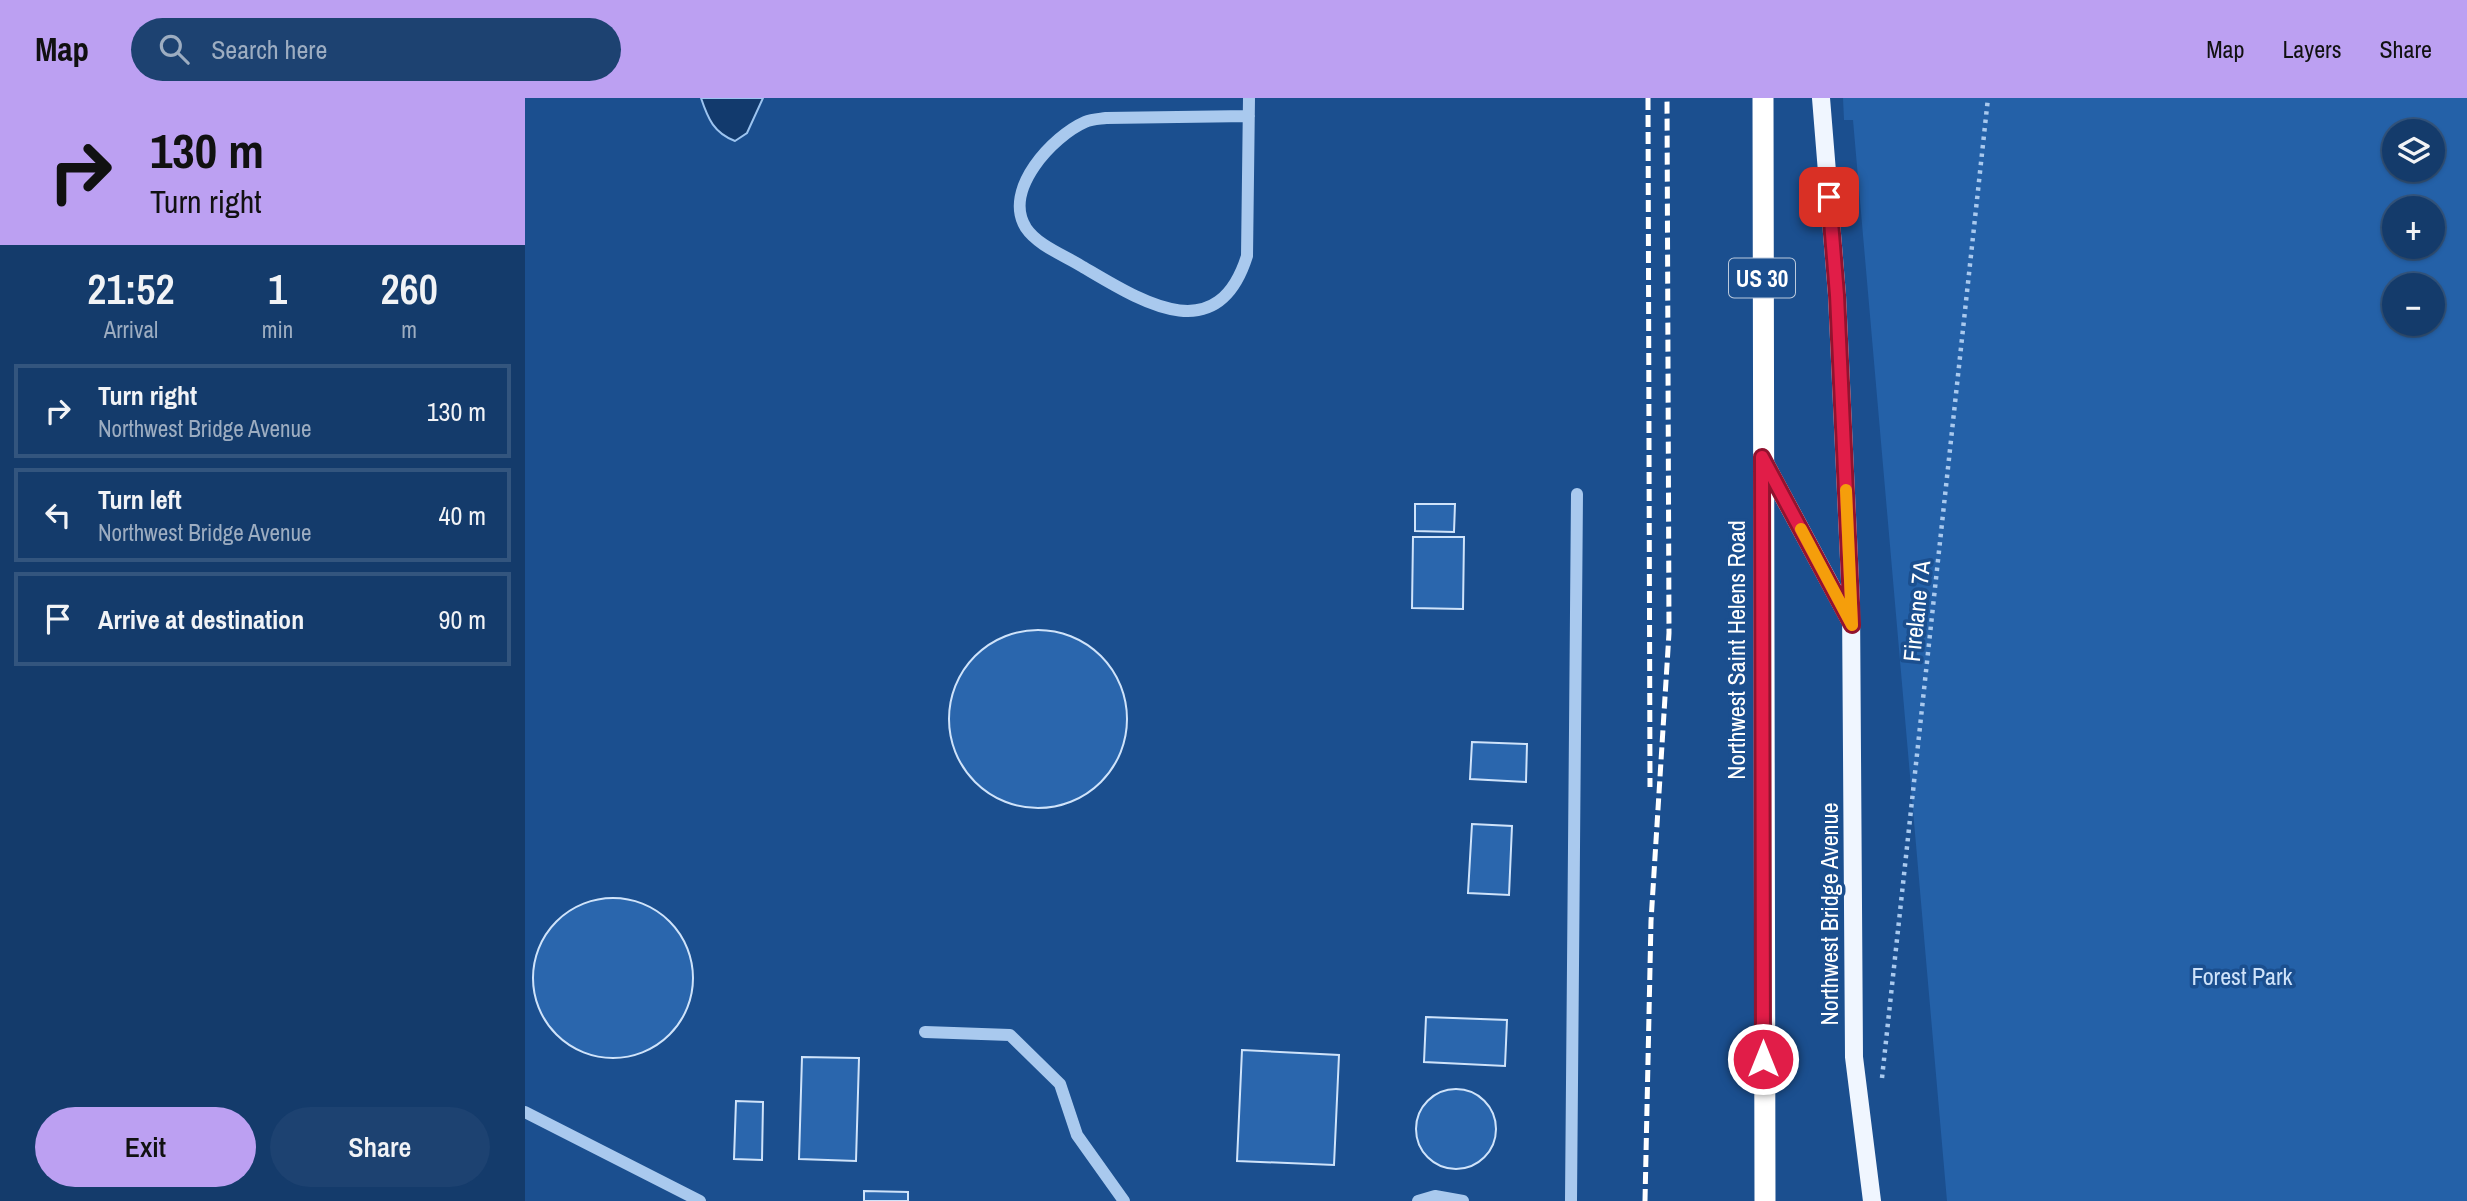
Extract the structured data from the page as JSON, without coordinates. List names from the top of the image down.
{
  "streets": {
    "highway": ["US 30", "Northwest Saint Helens Road"],
    "main road": ["Northwest Bridge Avenue"],
    "path": ["Firelane 7A"]
  },
  "crossings": [
    ["Northwest Saint Helens Road", "Northwest Bridge Avenue"]
  ],
  "parks": ["Forest Park"],
  "page": {
    "header": "Map",
    "search": "Search here",
    "nav": ["Map", "Layers", "Share"],
    "turn": ["130 m", "Turn right"],
    "map_buttons": ["+", "−"],
    "eta": [
      "21:52",
      "Arrival",
      "1",
      "min",
      "260",
      "m"
    ],
    "list": [
      {
        "name": "Turn right",
        "note": "Northwest Bridge Avenue",
        "value": "130 m"
      },
      {
        "name": "Turn left",
        "note": "Northwest Bridge Avenue",
        "value": "40 m"
      },
      {
        "name": "Arrive at destination",
        "value": "90 m"
      }
    ],
    "buttons": ["Exit", "Share"]
  }
}
